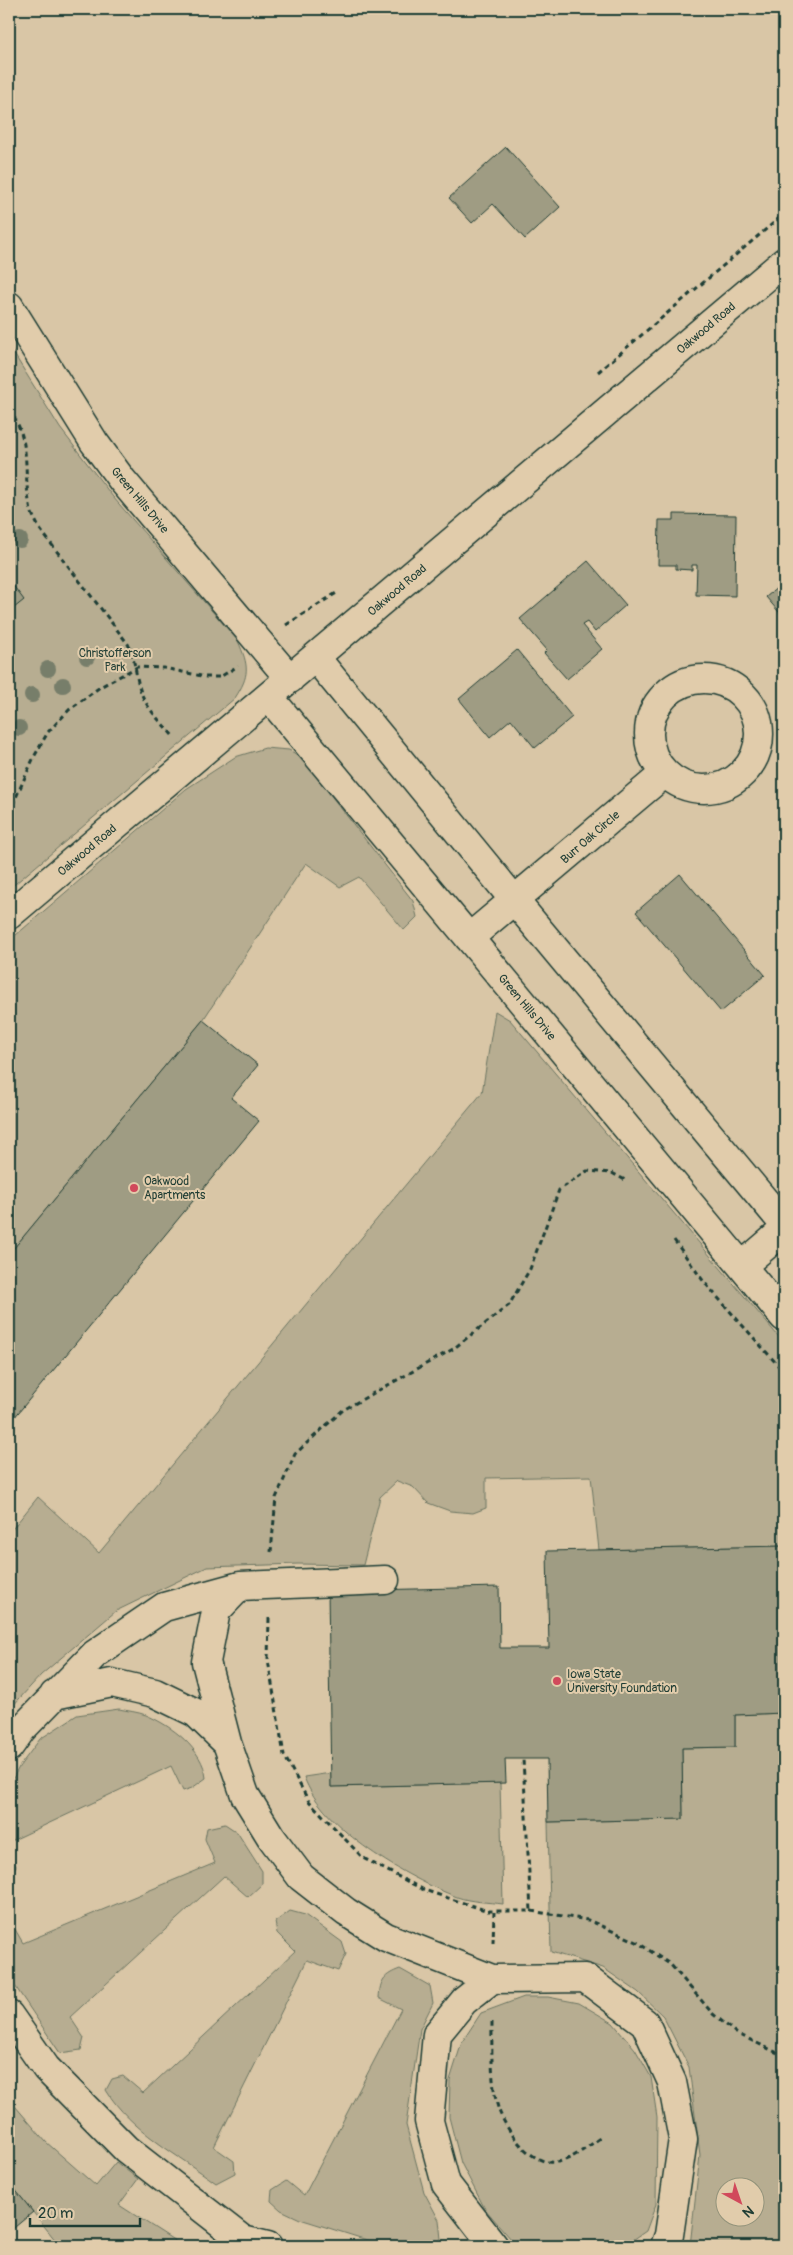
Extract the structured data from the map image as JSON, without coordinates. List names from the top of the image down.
{
  "streets": {
    "street": ["Oakwood Road", "Green Hills Drive", "Burr Oak Circle"]
  },
  "crossings": [
    ["Oakwood Road", "Green Hills Drive"],
    ["Green Hills Drive", "Burr Oak Circle"]
  ],
  "parks": ["Christofferson Park"],
  "places": ["Oakwood Apartments", "Iowa State University Foundation"],
  "scale_bar": "20 m",
  "north": "bottom right"
}
